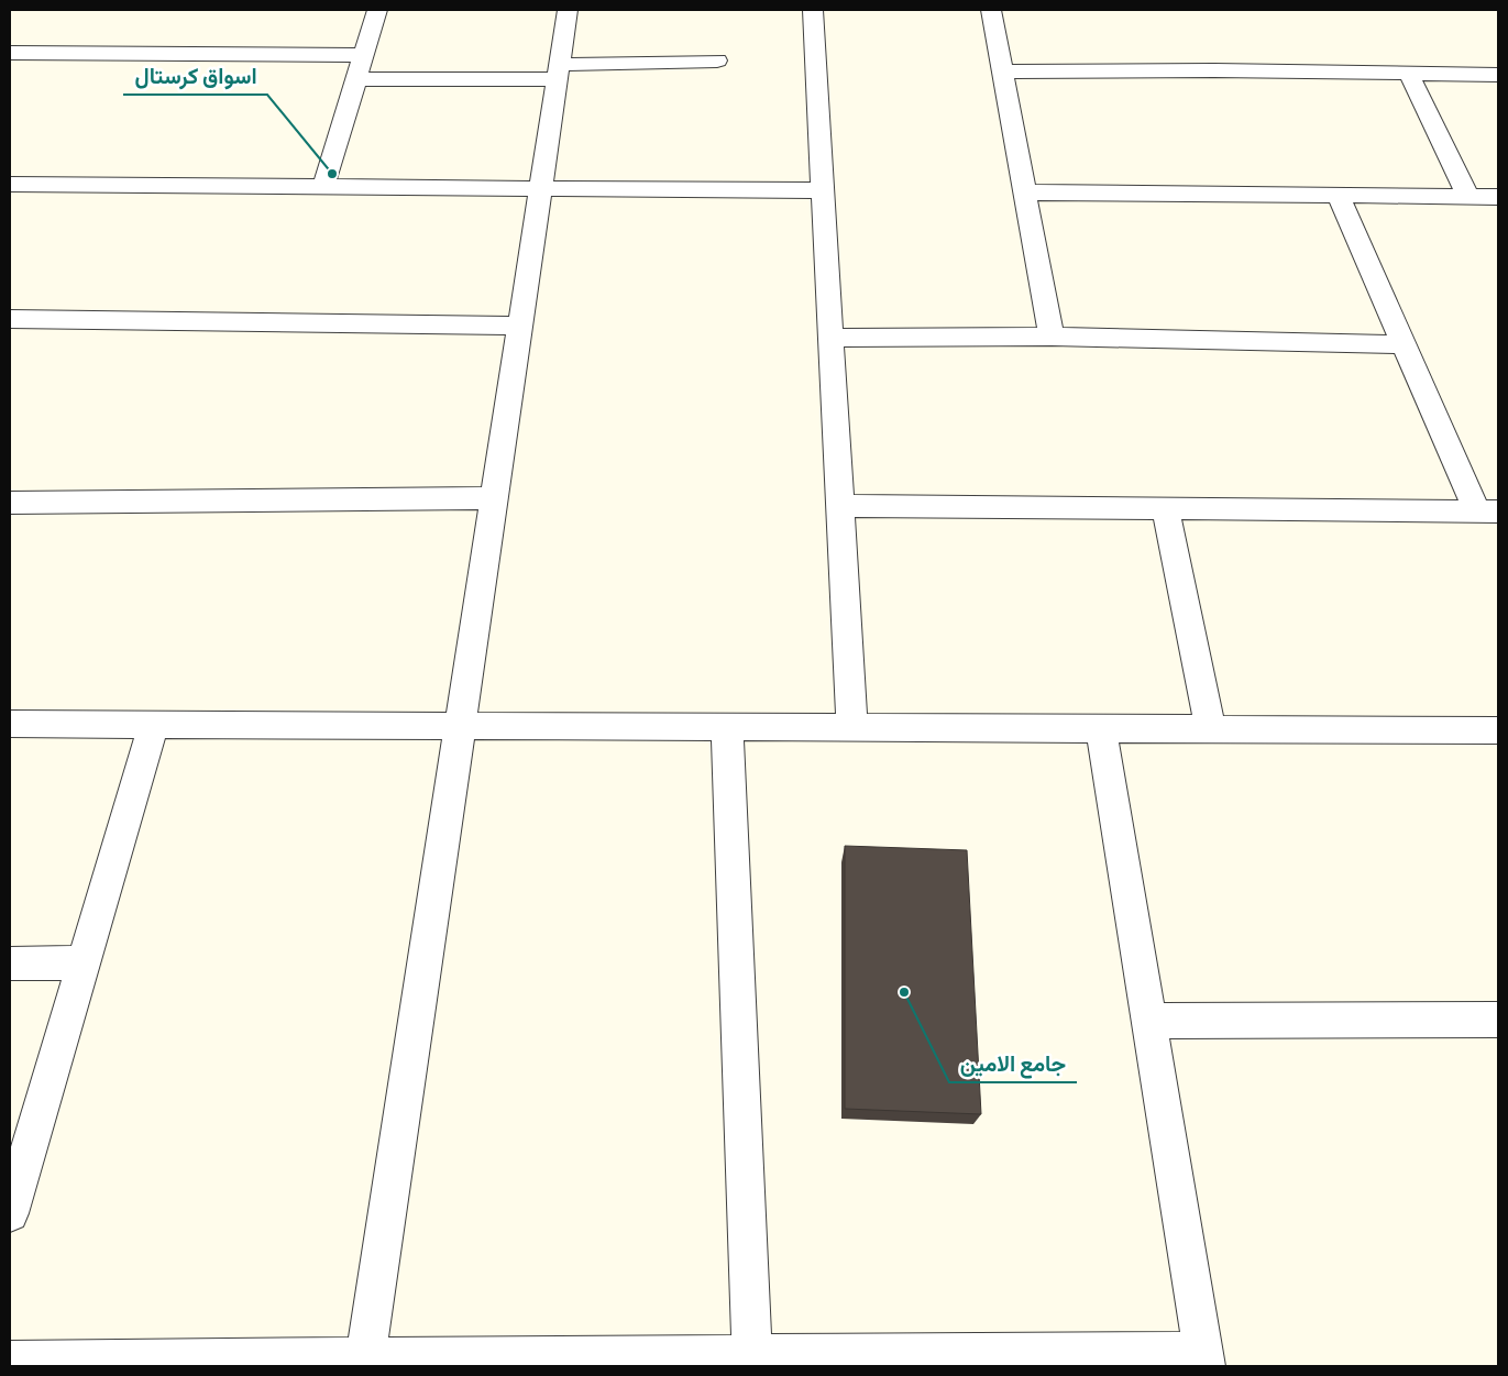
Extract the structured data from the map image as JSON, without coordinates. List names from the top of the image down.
{
  "places": ["اسواق كرستال", "جامع الامين"]
}
